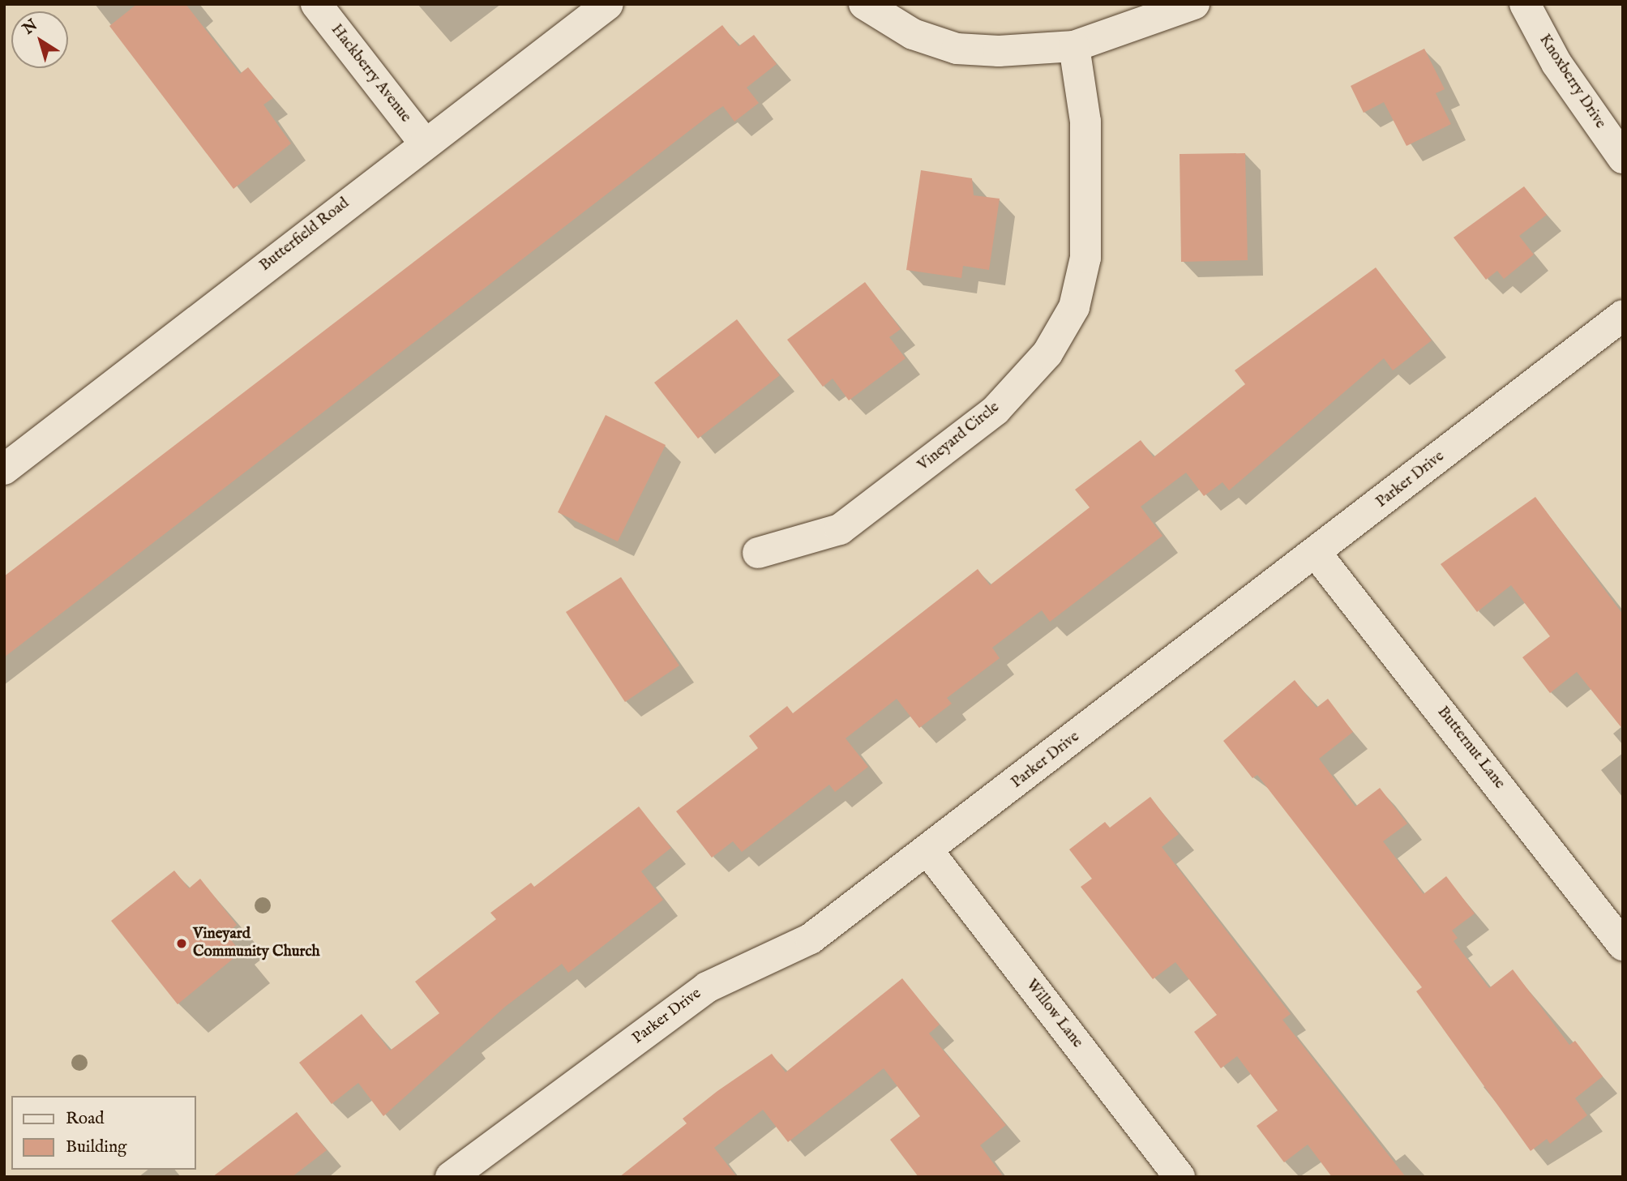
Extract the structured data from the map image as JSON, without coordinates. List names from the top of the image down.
{
  "streets": {
    "street": [
      "Hackberry Avenue",
      "Knoxberry Drive",
      "Butterfield Road",
      "Vineyard Circle",
      "Parker Drive",
      "Butternut Lane",
      "Willow Lane"
    ]
  },
  "crossings": [
    ["Hackberry Avenue", "Butterfield Road"],
    ["Parker Drive", "Butternut Lane"],
    ["Parker Drive", "Willow Lane"]
  ],
  "places": ["Vineyard Community Church"],
  "legend": ["Road", "Building"],
  "north": "top left"
}
